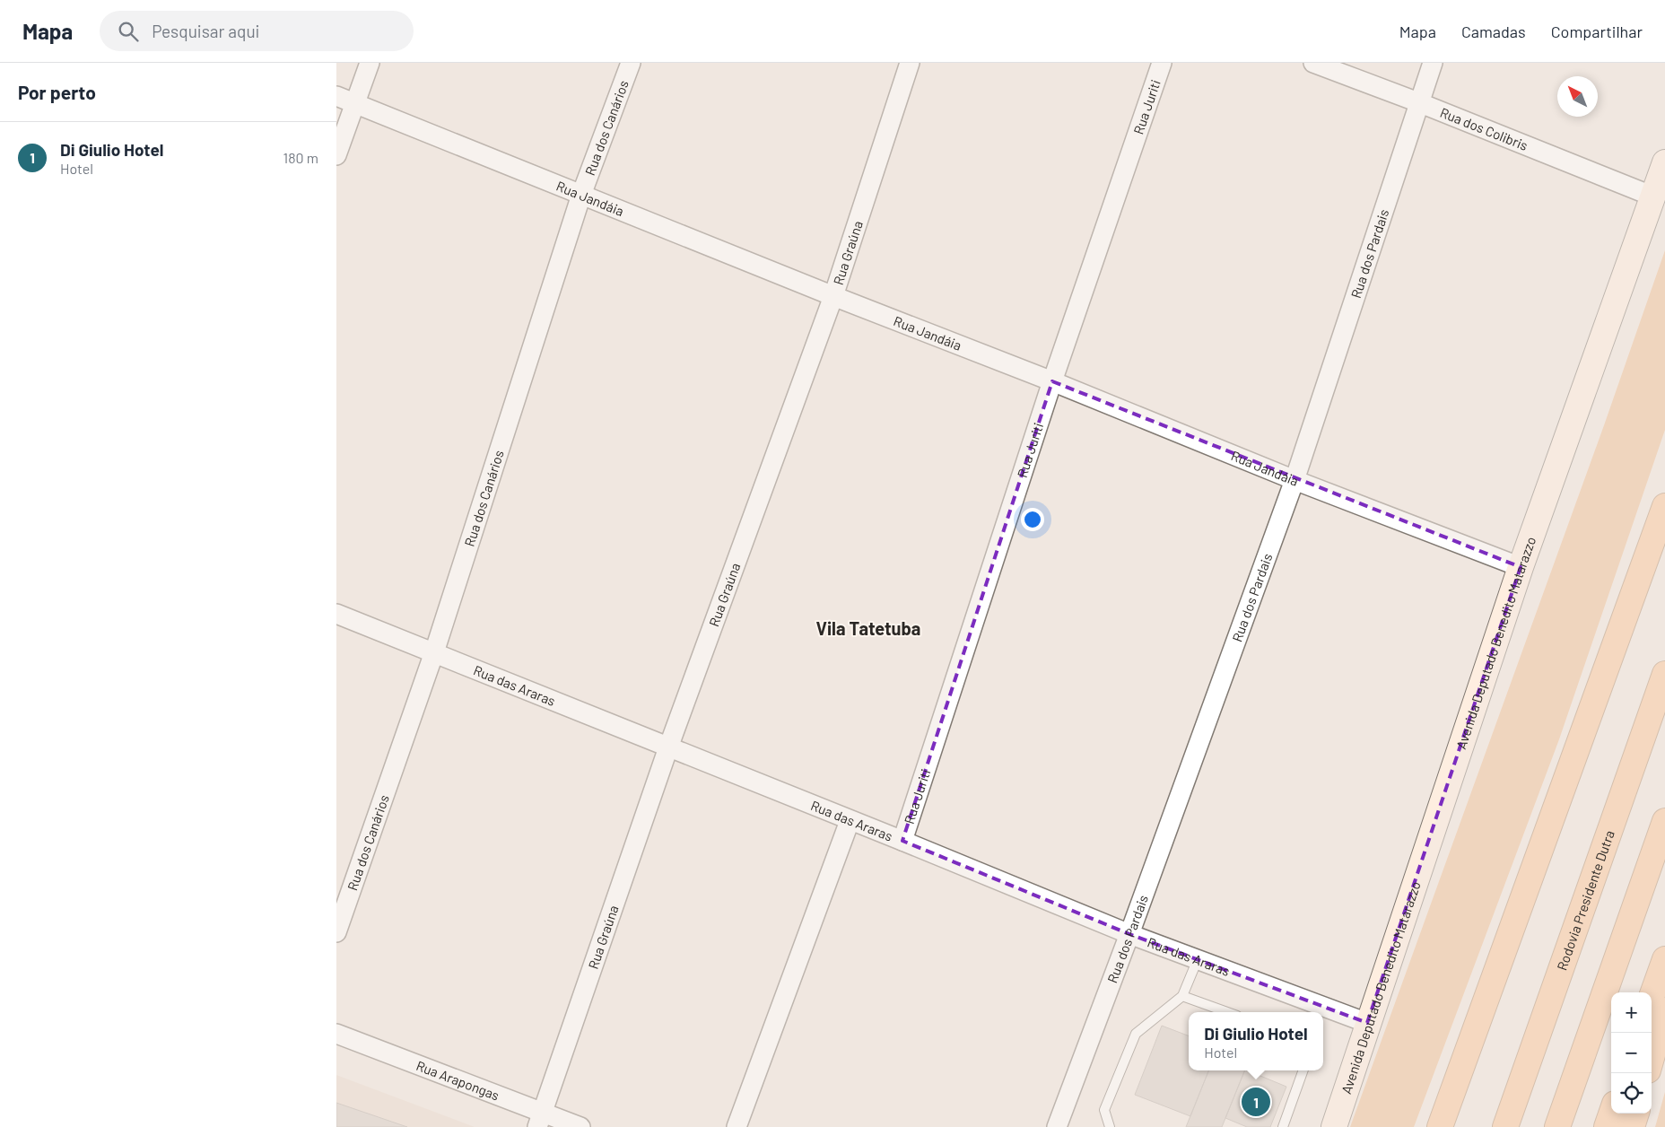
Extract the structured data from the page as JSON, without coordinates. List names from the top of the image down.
{
  "streets": {
    "highway": ["Rodovia Presidente Dutra"],
    "main road": ["Avenida Deputado Benedito Matarazzo"],
    "street": [
      "Rua Juriti",
      "Rua dos Canários",
      "Rua dos Colibris",
      "Rua Jandáia",
      "Rua Graúna",
      "Rua dos Pardais",
      "Rua das Araras",
      "Rua Arapongas"
    ]
  },
  "crossings": [
    ["Rua Juriti", "Rua Jandáia"],
    ["Rua Juriti", "Rua das Araras"],
    ["Rua dos Canários", "Rua Jandáia"],
    ["Rua dos Canários", "Rua das Araras"],
    ["Rua dos Colibris", "Rua dos Pardais"],
    ["Rua dos Colibris", "Avenida Deputado Benedito Matarazzo"],
    ["Rua Jandáia", "Rua Graúna"],
    ["Rua Jandáia", "Rua dos Pardais"],
    ["Rua Jandáia", "Avenida Deputado Benedito Matarazzo"],
    ["Rua Graúna", "Rua das Araras"],
    ["Rua Graúna", "Rua Arapongas"],
    ["Rua dos Pardais", "Rua das Araras"],
    ["Avenida Deputado Benedito Matarazzo", "Rua das Araras"]
  ],
  "districts": ["Vila Tatetuba"],
  "north": "top left",
  "page": {
    "header": "Mapa",
    "search": "Pesquisar aqui",
    "nav": ["Mapa", "Camadas", "Compartilhar"],
    "heading": "Por perto",
    "list": [
      {
        "mark": "1",
        "name": "Di Giulio Hotel",
        "note": "Hotel",
        "value": "180 m"
      }
    ],
    "map_buttons": ["+", "−"],
    "popup": ["Di Giulio Hotel", "Hotel"],
    "pins": "1"
  }
}
